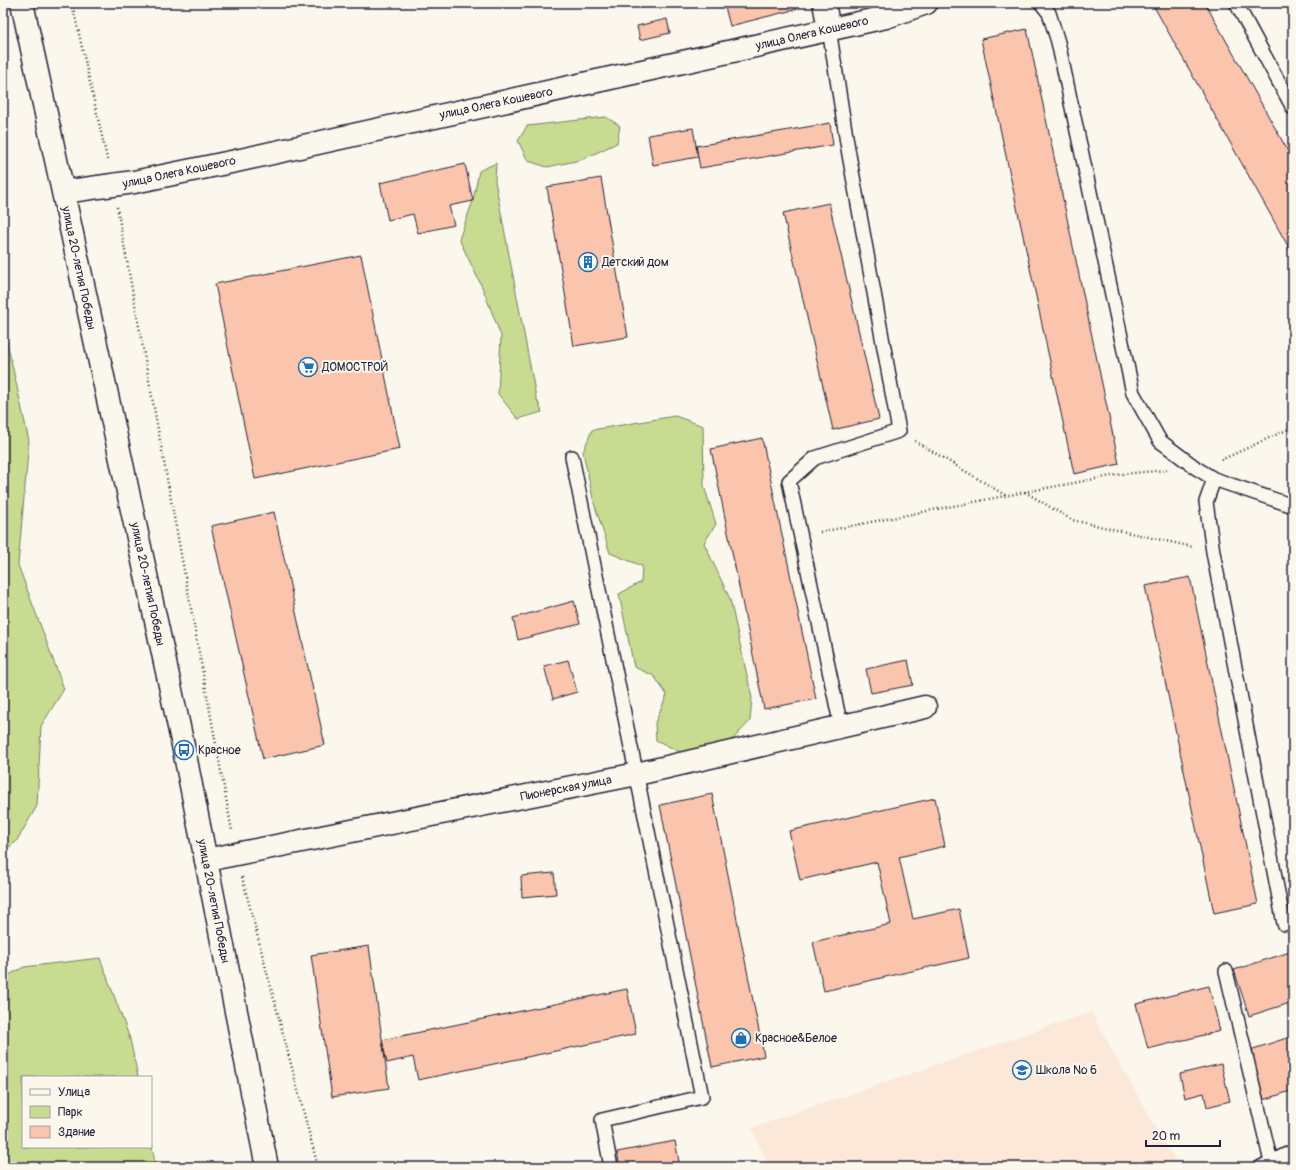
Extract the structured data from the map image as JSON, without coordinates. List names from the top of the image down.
{
  "streets": {
    "main road": ["улица Олега Кошевого", "улица 20-летия Победы", "Пионерская улица"]
  },
  "crossings": [
    ["улица Олега Кошевого", "улица 20-летия Победы"],
    ["улица 20-летия Победы", "Пионерская улица"]
  ],
  "places": {
    "building": ["Детский дом"],
    "supermarket": ["ДОМОСТРОЙ"],
    "bus stop": ["Красное"],
    "shop": ["Красное&Белое"],
    "school or university": ["Школа № 6"]
  },
  "legend": ["Улица", "Парк", "Здание"],
  "scale_bar": "20 m"
}
